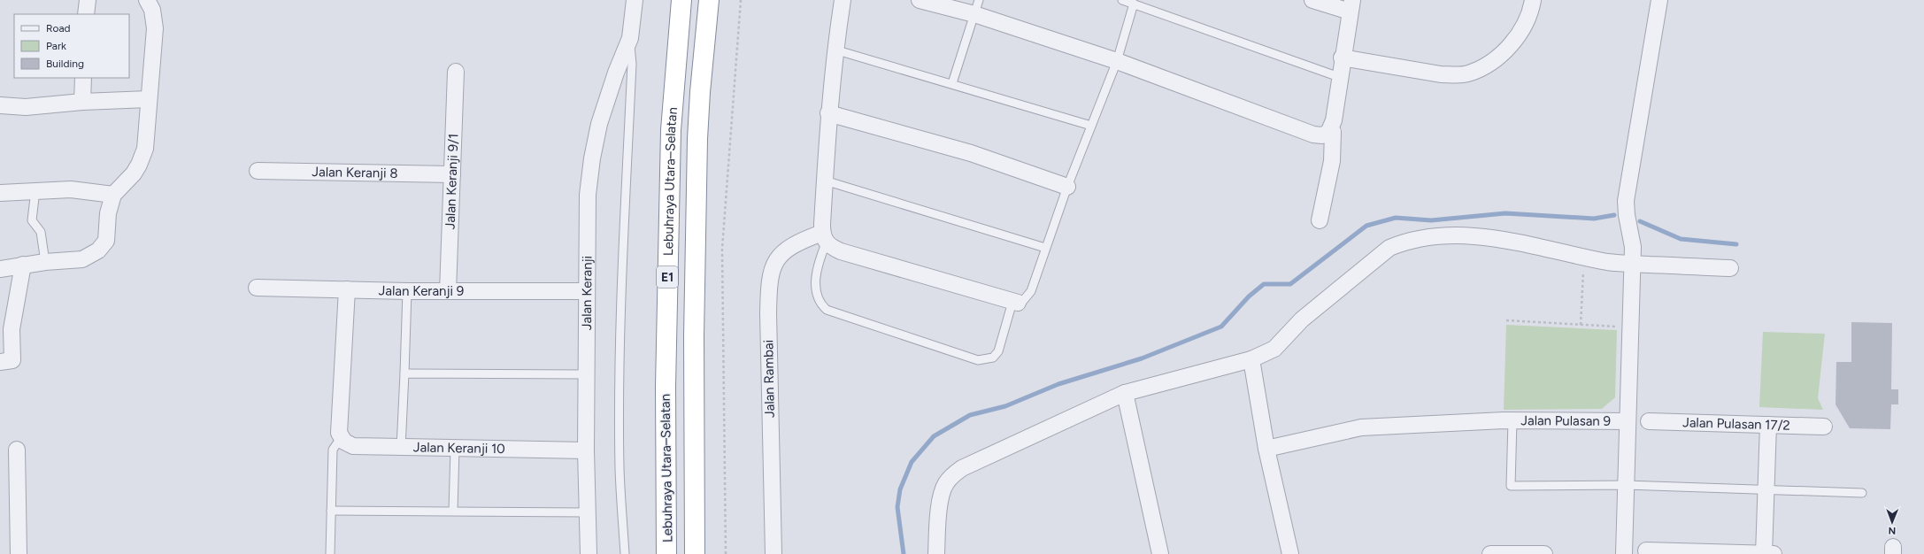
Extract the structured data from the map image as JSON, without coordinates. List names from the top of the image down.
{
  "streets": {
    "highway": ["Lebuhraya Utara–Selatan", "E1"],
    "street": [
      "Jalan Keranji 8",
      "Jalan Keranji 9/1",
      "Jalan Keranji 9",
      "Jalan Keranji",
      "Jalan Rambai",
      "Jalan Pulasan 9",
      "Jalan Pulasan 17/2",
      "Jalan Keranji 10"
    ]
  },
  "crossings": [
    ["Jalan Keranji 8", "Jalan Keranji 9/1"],
    ["Jalan Keranji 9/1", "Jalan Keranji 9"],
    ["Jalan Keranji 9", "Jalan Keranji"],
    ["Jalan Keranji", "Jalan Keranji 10"]
  ],
  "legend": ["Road", "Park", "Building"],
  "north": "bottom"
}
